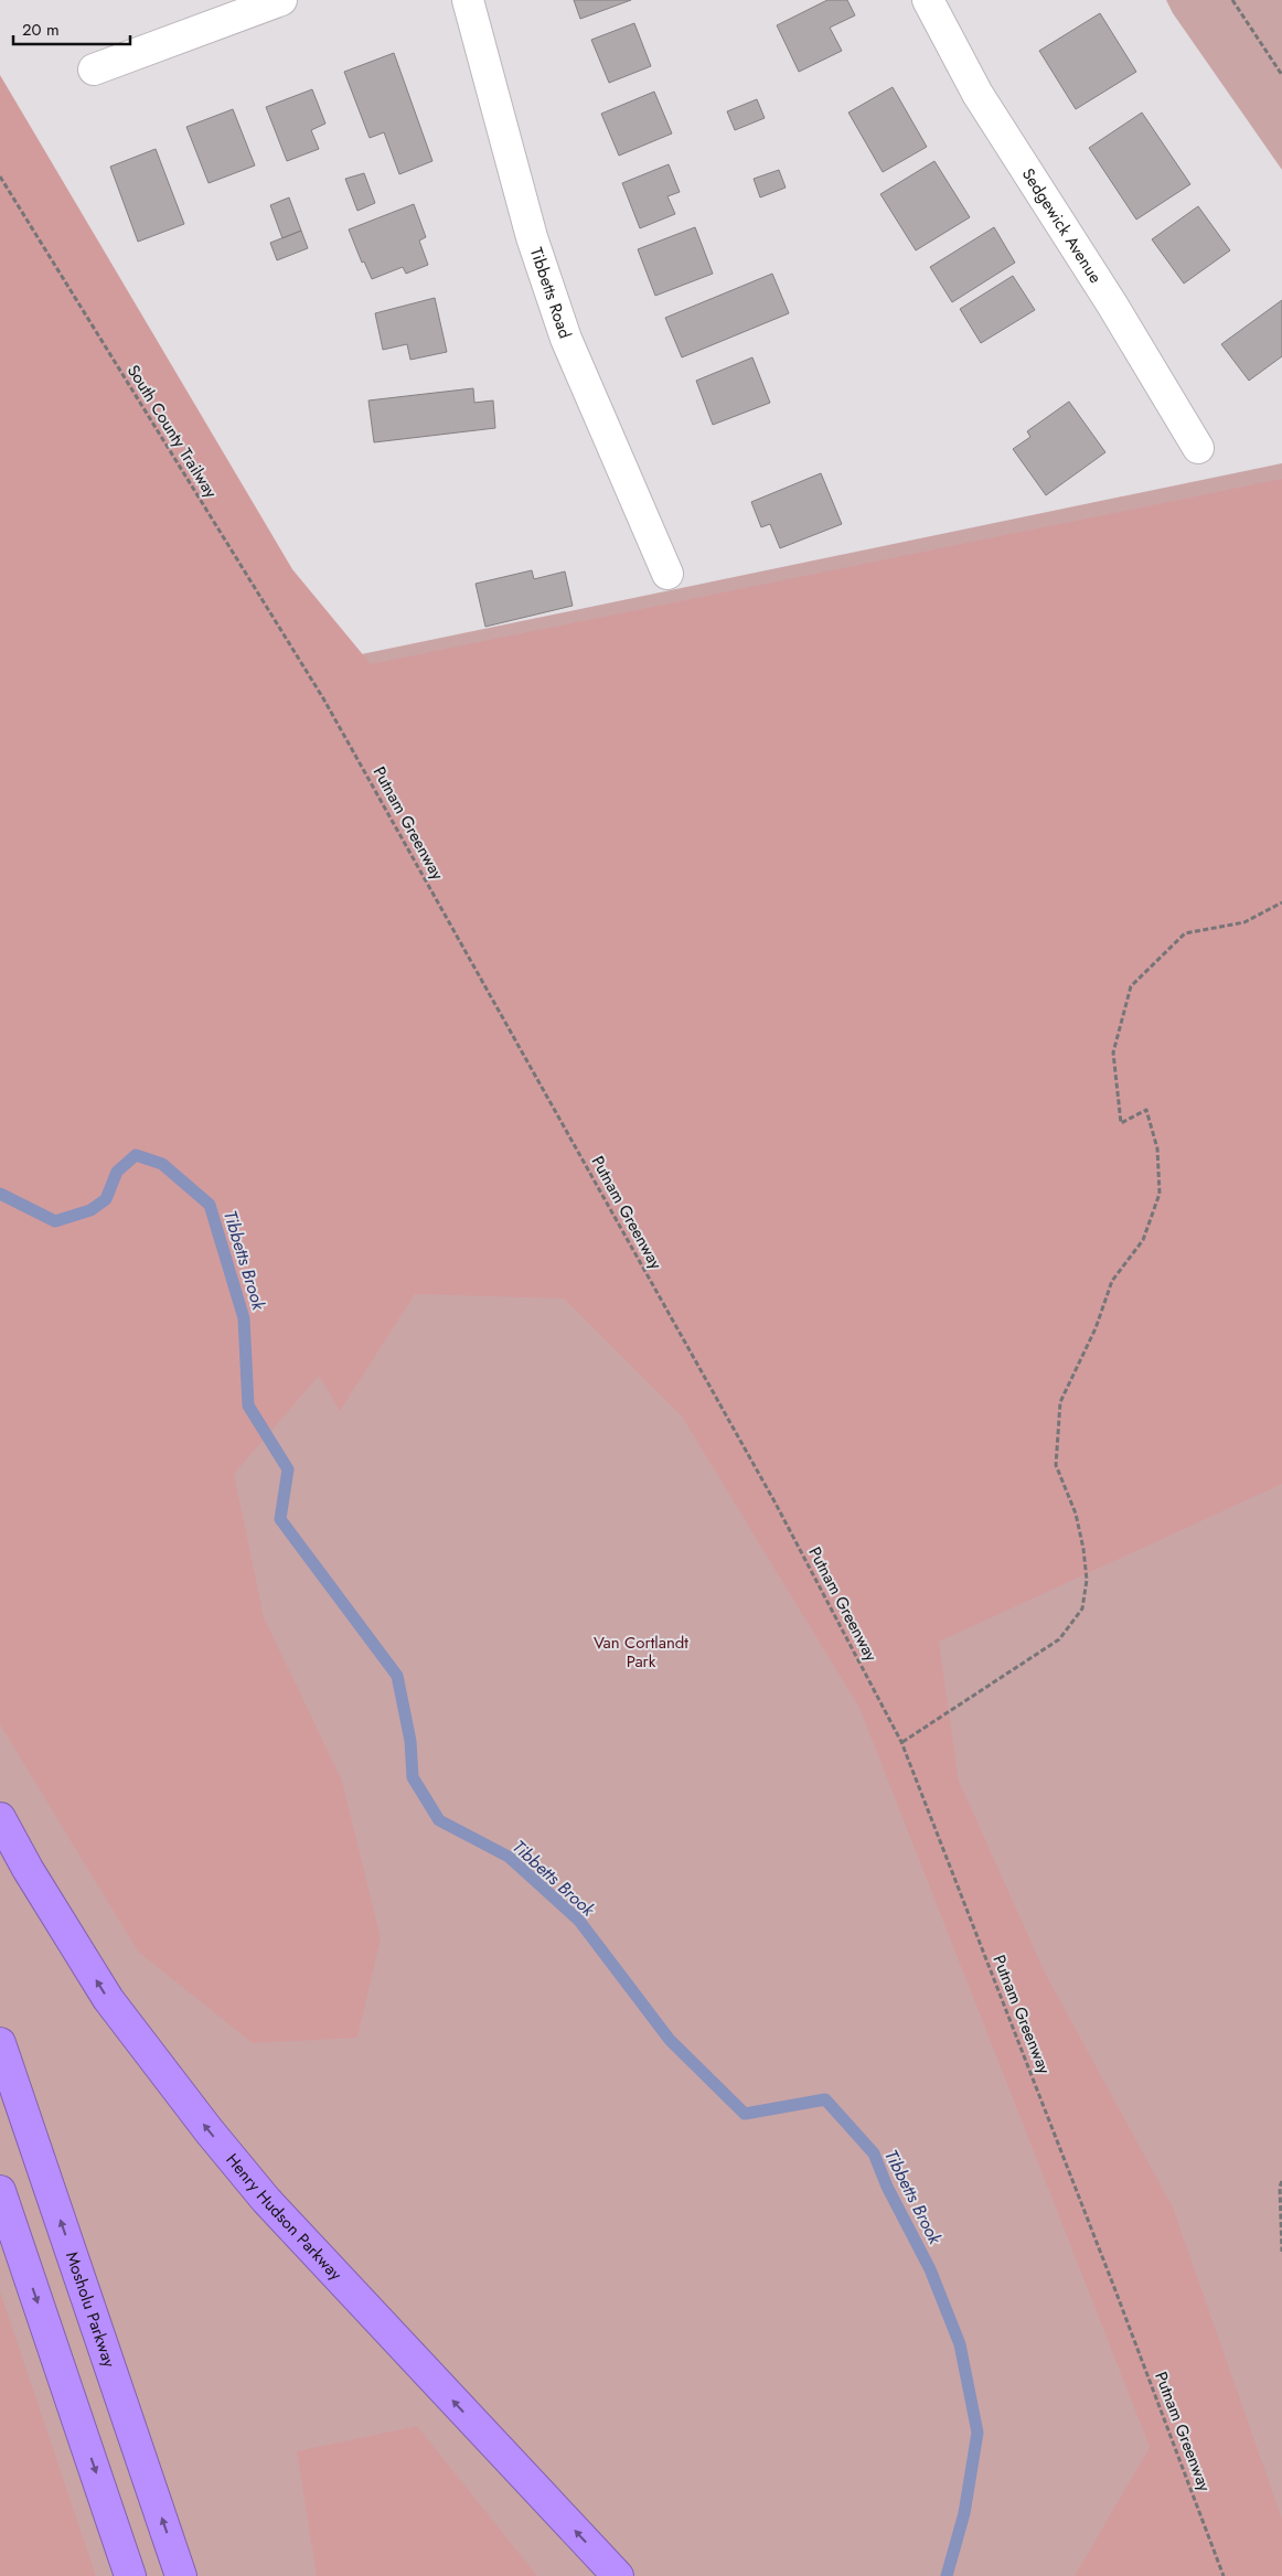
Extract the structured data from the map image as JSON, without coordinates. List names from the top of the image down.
{
  "streets": {
    "highway": ["Henry Hudson Parkway", "Mosholu Parkway"],
    "street": ["Sedgewick Avenue", "Tibbetts Road"],
    "path": ["South County Trailway", "Putnam Greenway"]
  },
  "crossings": [
    ["South County Trailway", "Putnam Greenway"]
  ],
  "one_way": ["Henry Hudson Parkway"],
  "water": ["Tibbetts Brook"],
  "parks": ["Van Cortlandt Park"],
  "scale_bar": "20 m"
}
